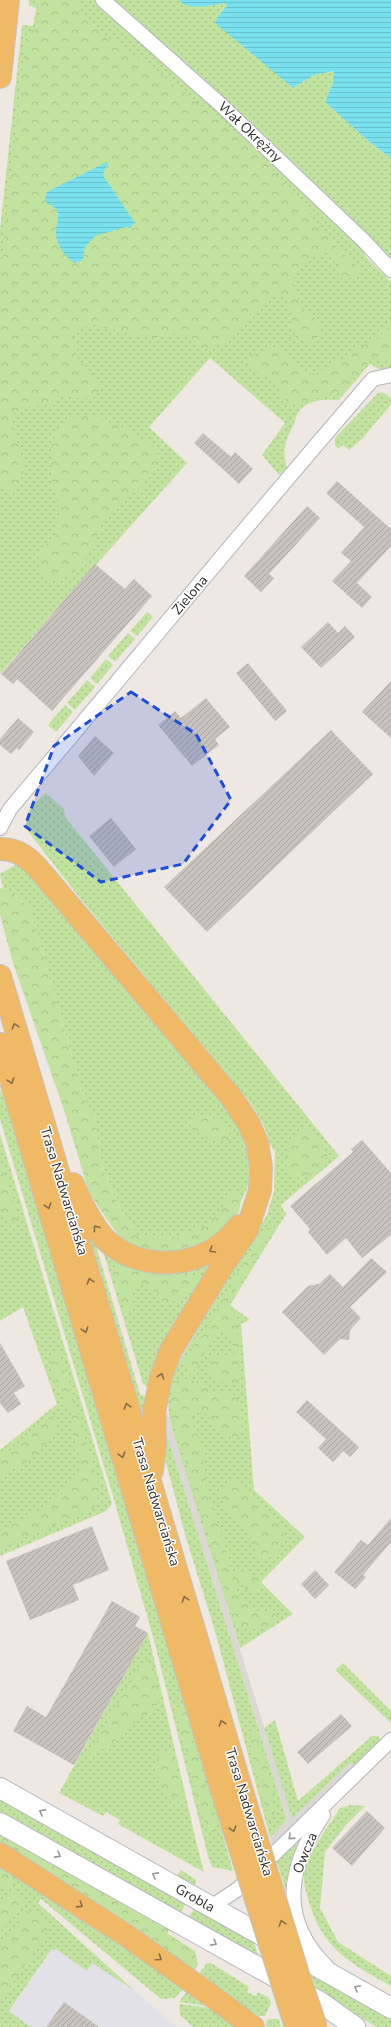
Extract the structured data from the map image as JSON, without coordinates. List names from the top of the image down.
{
  "streets": {
    "main road": ["Trasa Nadwarciańska", "Grobla"],
    "street": ["Wał Okrężny", "Zielona", "Owcza"]
  },
  "crossings": [
    ["Owcza", "Grobla"]
  ],
  "one_way": ["Owcza"]
}
